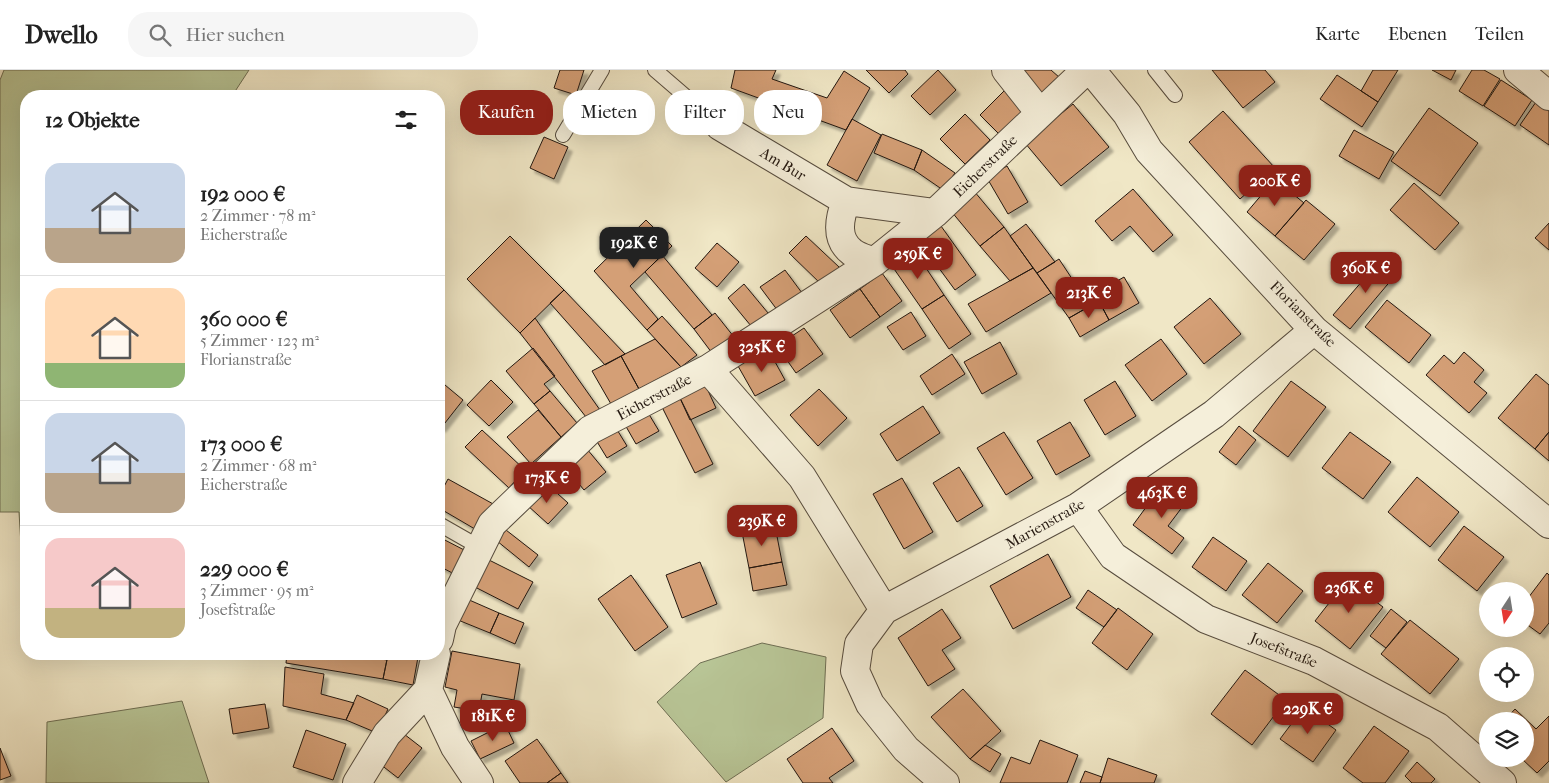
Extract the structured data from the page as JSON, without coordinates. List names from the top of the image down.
{
  "streets": {
    "street": [
      "Am Bur",
      "Eicherstraße",
      "Florianstraße",
      "Marienstraße",
      "Josefstraße"
    ]
  },
  "crossings": [
    ["Am Bur", "Eicherstraße"],
    ["Florianstraße", "Marienstraße"],
    ["Marienstraße", "Josefstraße"]
  ],
  "north": "bottom",
  "page": {
    "header": "Dwello",
    "search": "Hier suchen",
    "nav": ["Karte", "Ebenen", "Teilen"],
    "chip": [
      "Kaufen",
      "Mieten",
      "Filter",
      "Neu"
    ],
    "heading": "12 Objekte",
    "list": [
      {
        "name": "192 000 €",
        "note": "2 Zimmer · 78 m² · Eicherstraße"
      },
      {
        "name": "360 000 €",
        "note": "5 Zimmer · 123 m² · Florianstraße"
      },
      {
        "name": "173 000 €",
        "note": "2 Zimmer · 68 m² · Eicherstraße"
      },
      {
        "name": "229 000 €",
        "note": "3 Zimmer · 95 m² · Josefstraße"
      }
    ],
    "price": [
      "200K €",
      "192K €",
      "259K €",
      "360K €",
      "213K €",
      "325K €",
      "173K €",
      "463K €",
      "239K €",
      "236K €",
      "229K €",
      "181K €"
    ]
  }
}
